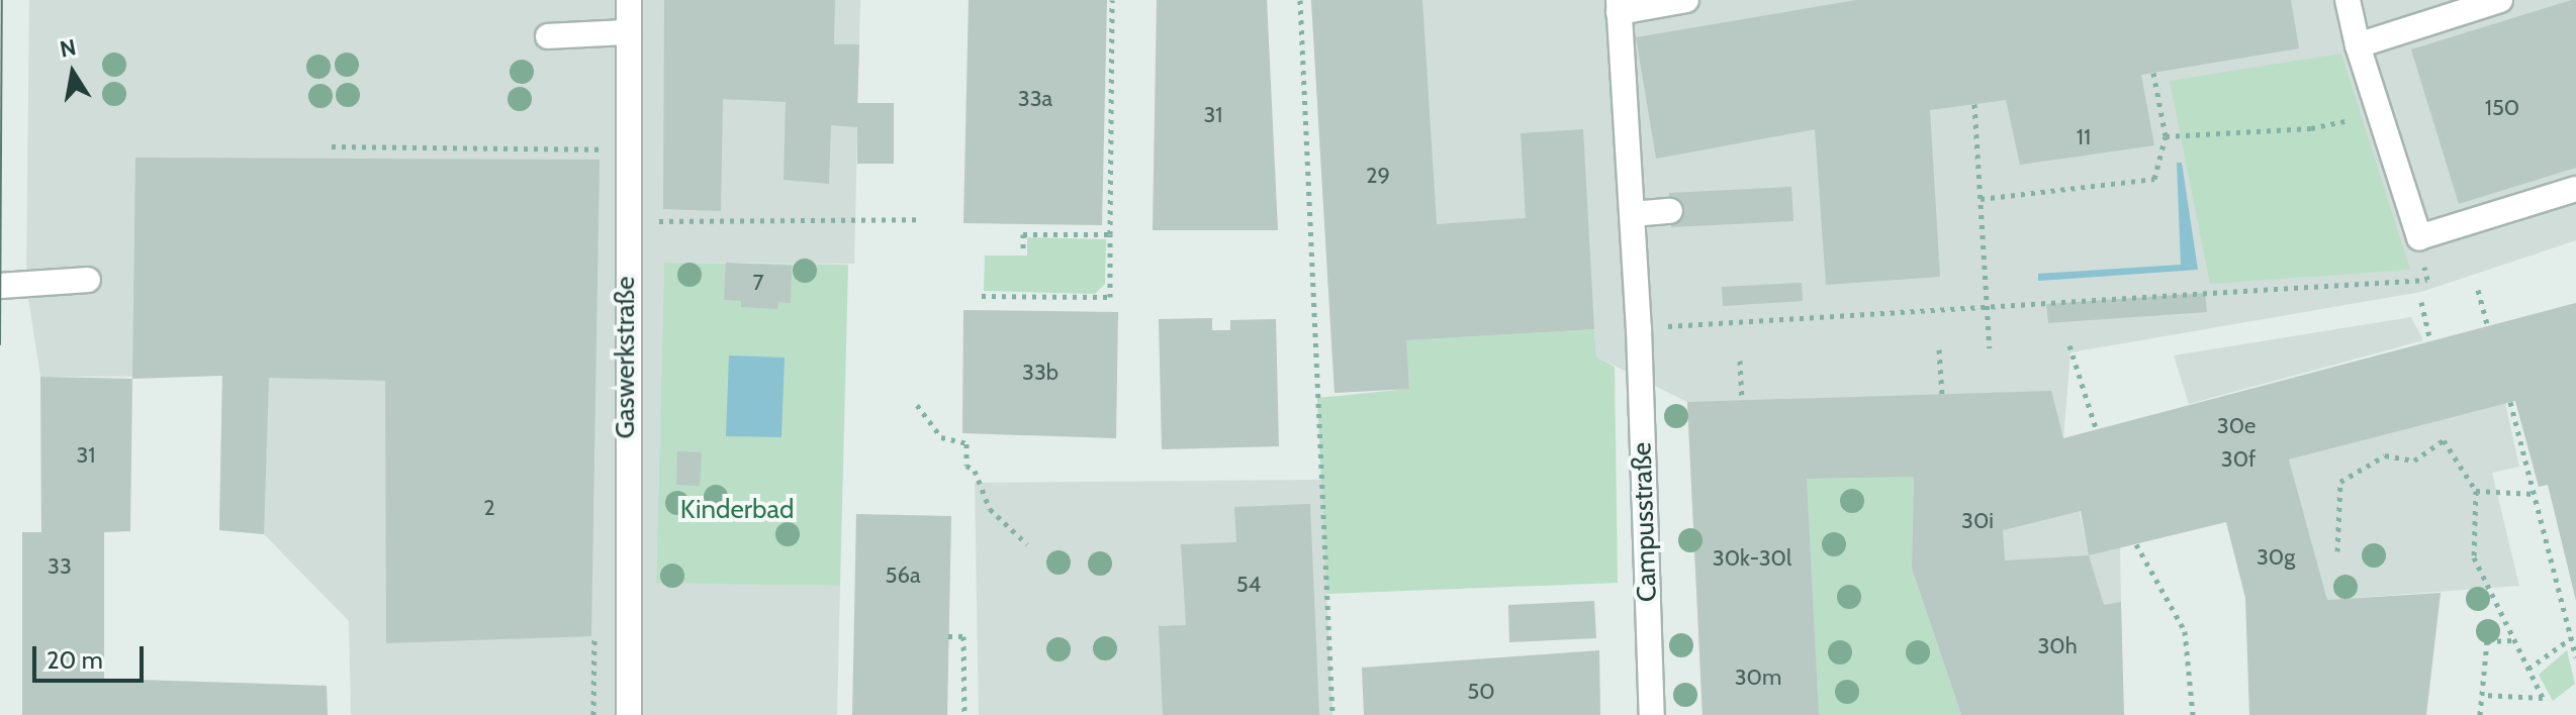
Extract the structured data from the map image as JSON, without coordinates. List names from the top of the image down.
{
  "streets": {
    "street": ["Gaswerkstraße", "Campusstraße"]
  },
  "parks": ["Kinderbad"],
  "house_numbers": [
    "33a",
    "150",
    "31",
    "11",
    "29",
    "7",
    "33b",
    "30e",
    "31",
    "30f",
    "2",
    "30i",
    "30g",
    "30k-30l",
    "33",
    "56a",
    "54",
    "30h",
    "30m",
    "50"
  ],
  "scale_bar": "20 m",
  "north": "top"
}
